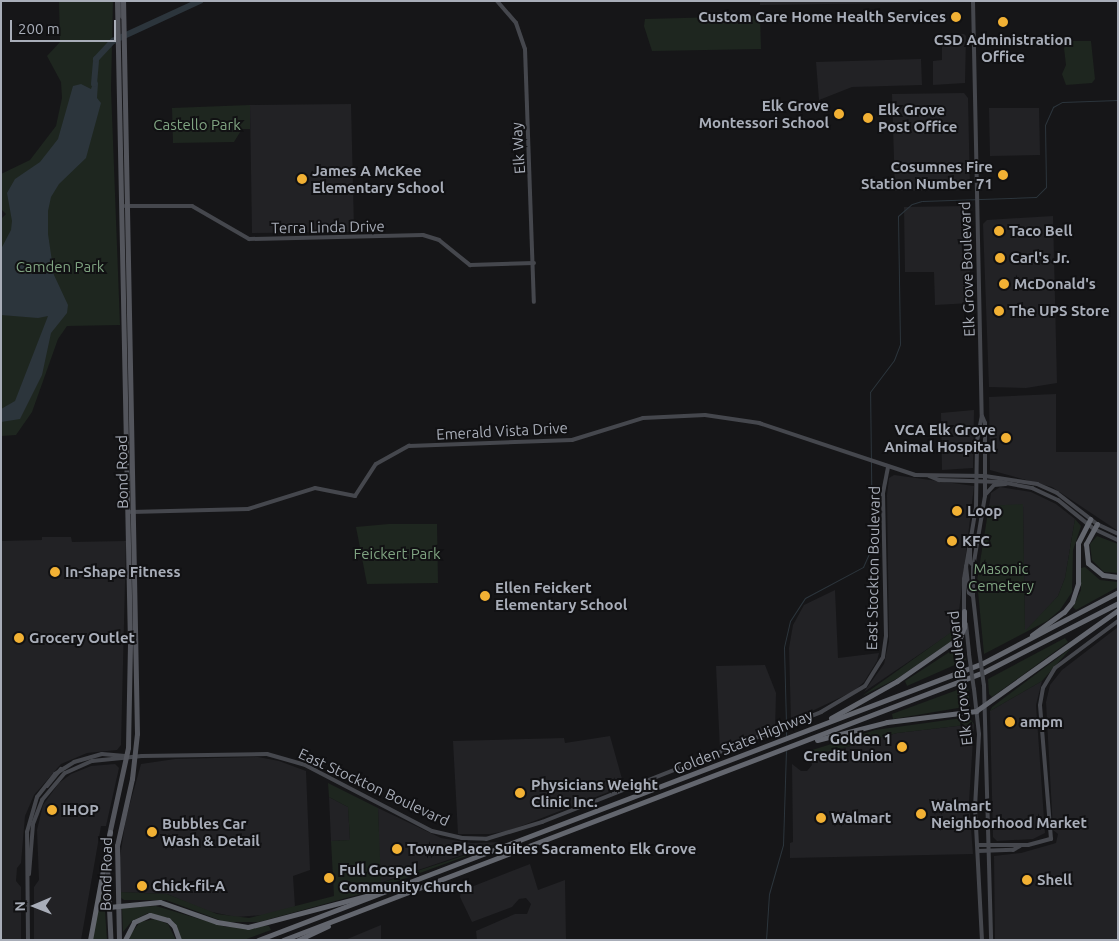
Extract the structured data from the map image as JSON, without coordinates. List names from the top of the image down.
{
  "streets": {
    "highway": ["Golden State Highway"],
    "main road": ["Bond Road"],
    "street": [
      "Elk Way",
      "Terra Linda Drive",
      "Elk Grove Boulevard",
      "Emerald Vista Drive",
      "East Stockton Boulevard"
    ]
  },
  "crossings": [
    ["Elk Way", "Terra Linda Drive"],
    ["Terra Linda Drive", "Bond Road"],
    ["Elk Grove Boulevard", "Emerald Vista Drive"],
    ["Emerald Vista Drive", "Bond Road"],
    ["Emerald Vista Drive", "East Stockton Boulevard"],
    ["Bond Road", "East Stockton Boulevard"]
  ],
  "parks": [
    "Castello Park",
    "Camden Park",
    "Feickert Park",
    "Masonic Cemetery"
  ],
  "places": [
    "Custom Care Home Health Services",
    "CSD Administration Office",
    "Elk Grove Montessori School",
    "Elk Grove Post Office",
    "Cosumnes Fire Station Number 71",
    "James A McKee Elementary School",
    "Taco Bell",
    "Carl's Jr.",
    "McDonald's",
    "The UPS Store",
    "VCA Elk Grove Animal Hospital",
    "Loop",
    "KFC",
    "In-Shape Fitness",
    "Ellen Feickert Elementary School",
    "Grocery Outlet",
    "ampm",
    "Golden 1 Credit Union",
    "Physicians Weight Clinic Inc.",
    "IHOP",
    "Walmart Neighborhood Market",
    "Walmart",
    "Bubbles Car Wash & Detail",
    "TownePlace Suites Sacramento Elk Grove",
    "Full Gospel Community Church",
    "Shell",
    "Chick-fil-A"
  ],
  "scale_bar": "200 m",
  "north": "left"
}
